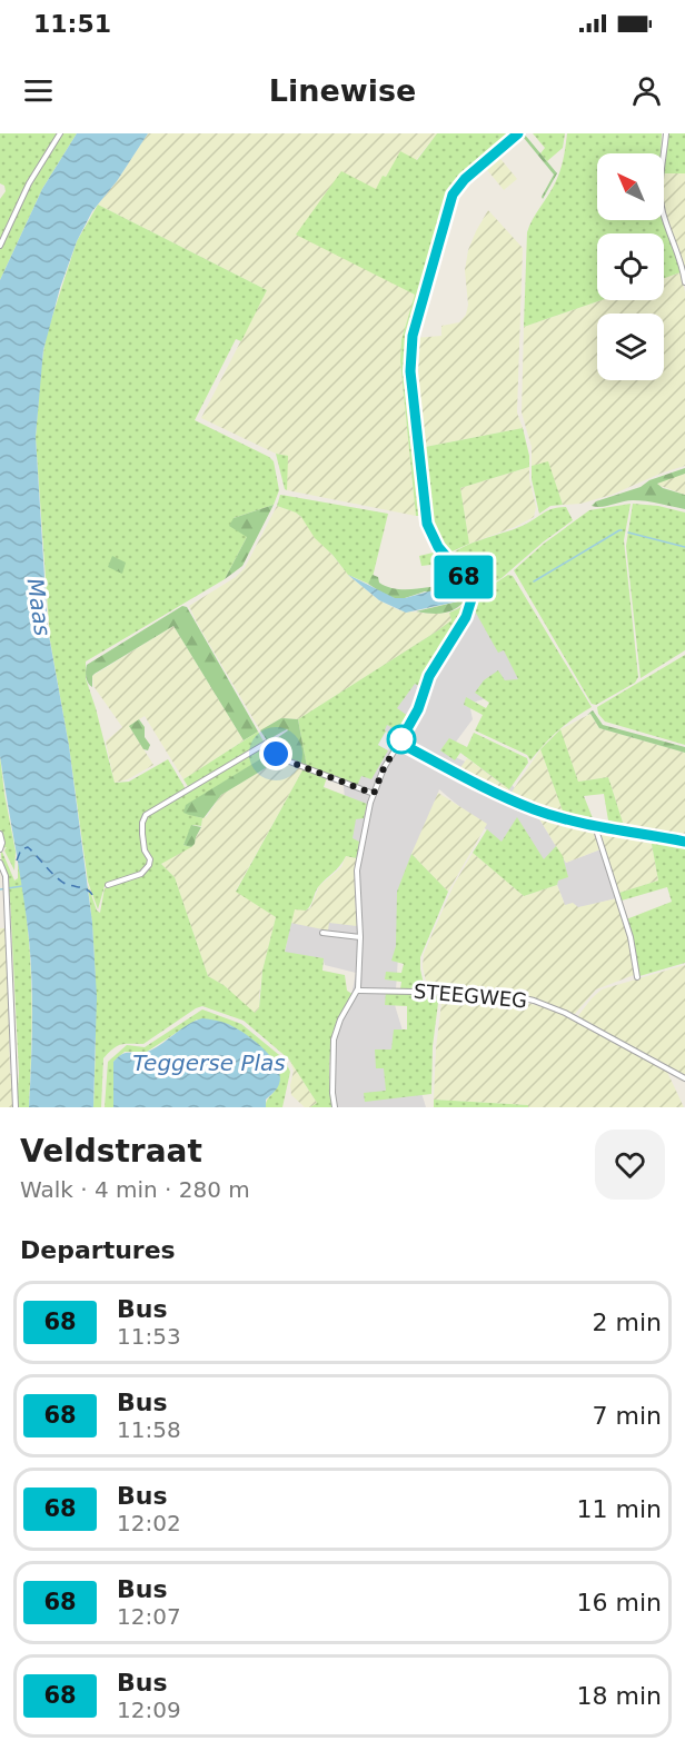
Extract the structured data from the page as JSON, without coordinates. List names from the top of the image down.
{
  "streets": {
    "street": ["STEEGWEG"]
  },
  "water": ["Maas", "Teggerse Plas"],
  "lines": ["bus line 68"],
  "north": "top left",
  "page": {
    "status": "11:51",
    "header": "Linewise",
    "on_map": "68",
    "heading": [
      ["Veldstraat", "Walk · 4 min · 280 m"],
      "Departures"
    ],
    "list": [
      {
        "mark": "68",
        "name": "Bus",
        "note": "11:53",
        "value": "2 min"
      },
      {
        "mark": "68",
        "name": "Bus",
        "note": "11:58",
        "value": "7 min"
      },
      {
        "mark": "68",
        "name": "Bus",
        "note": "12:02",
        "value": "11 min"
      },
      {
        "mark": "68",
        "name": "Bus",
        "note": "12:07",
        "value": "16 min"
      },
      {
        "mark": "68",
        "name": "Bus",
        "note": "12:09",
        "value": "18 min"
      }
    ]
  }
}
